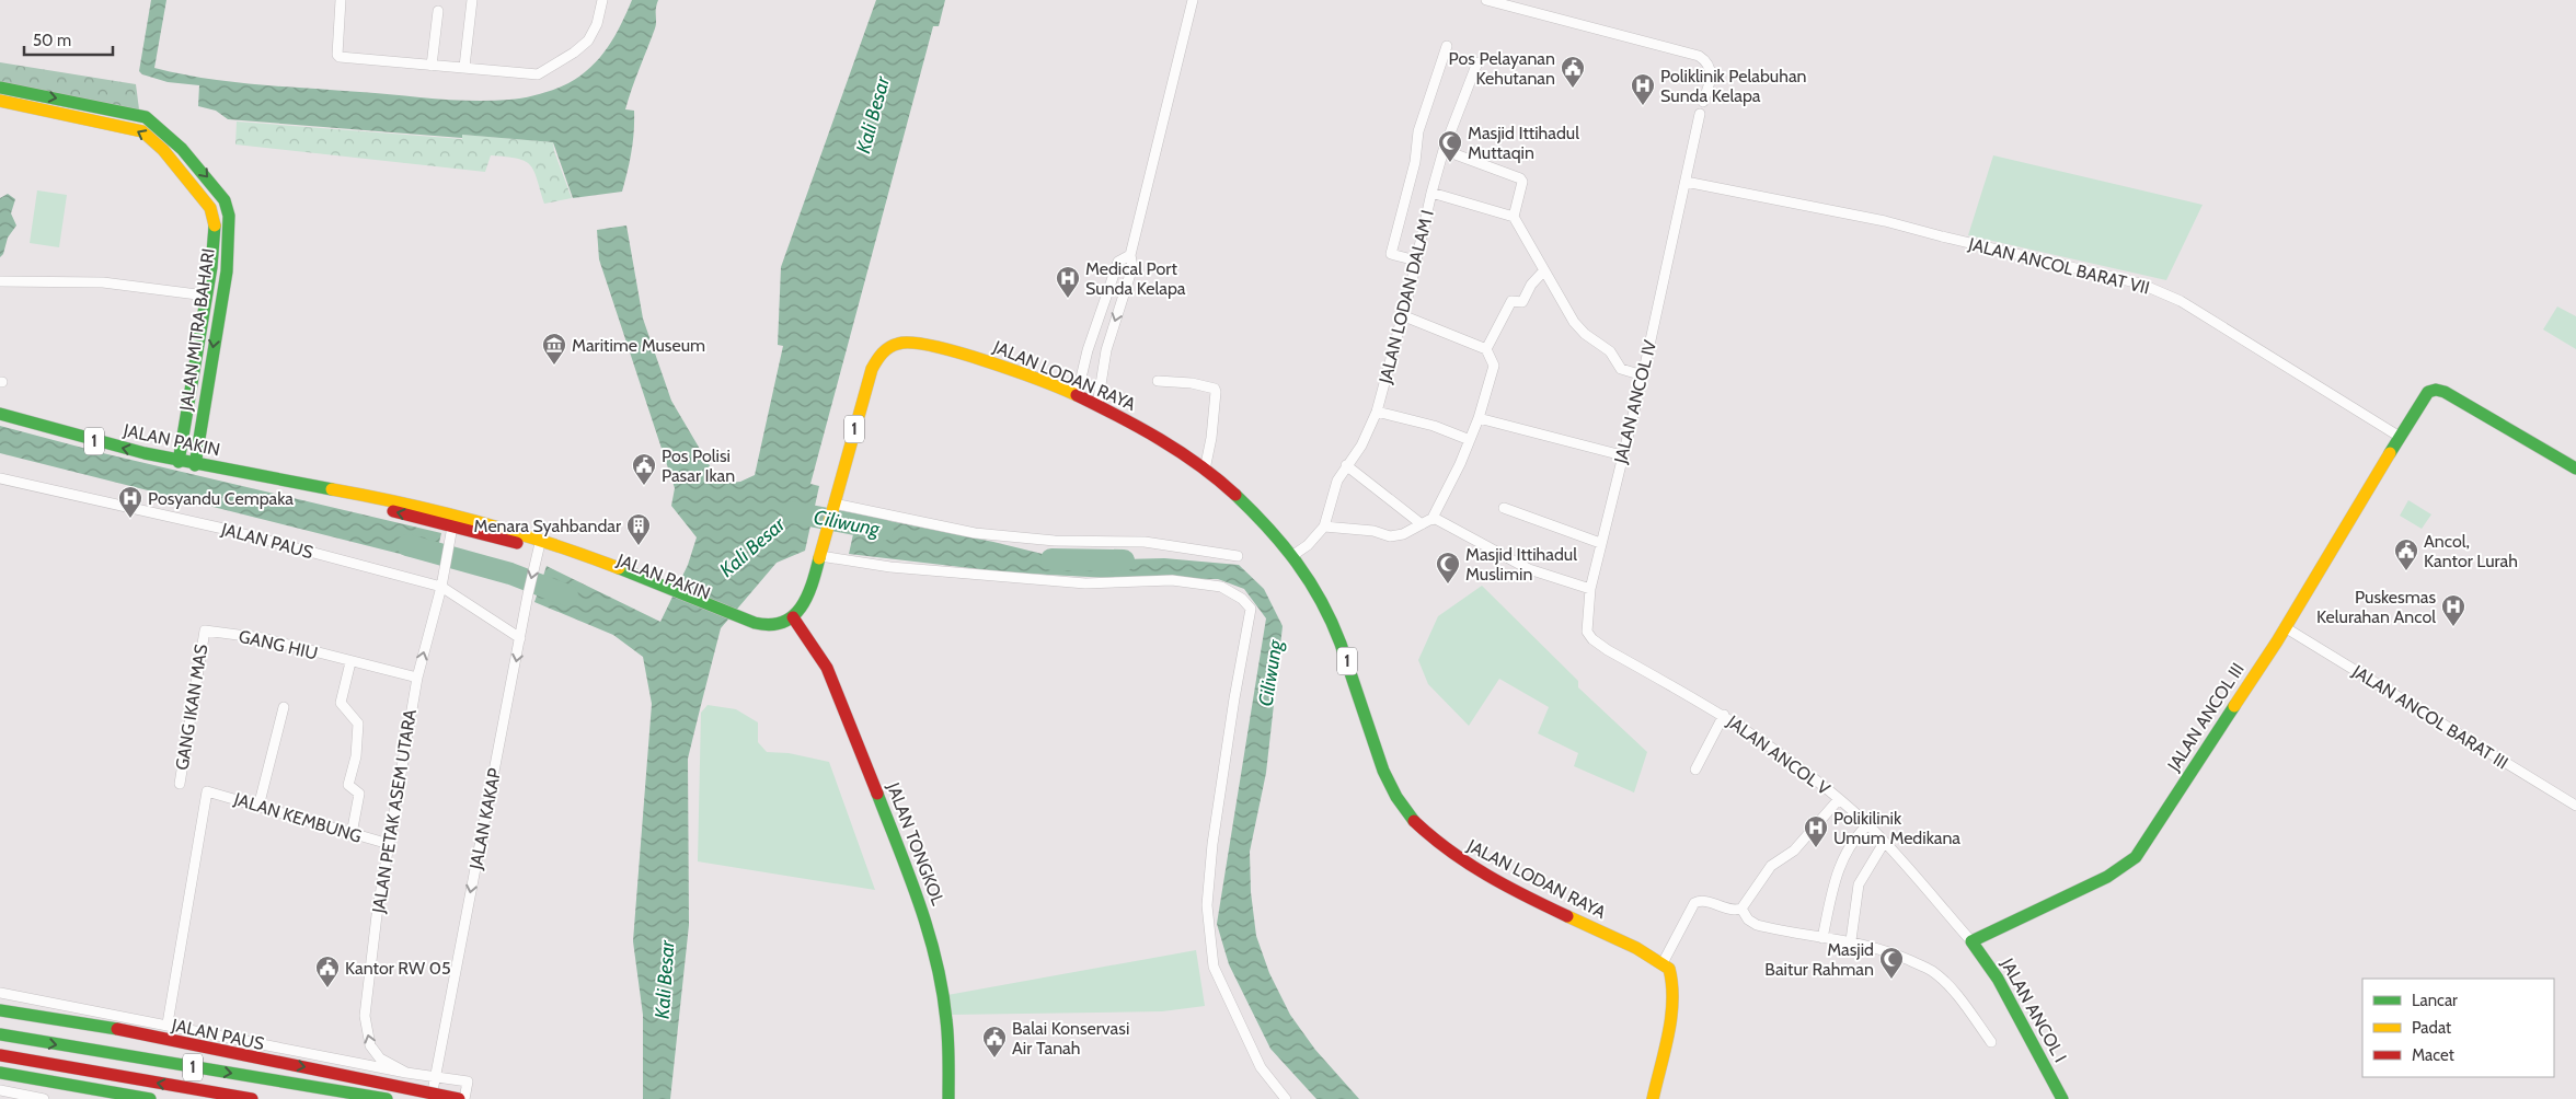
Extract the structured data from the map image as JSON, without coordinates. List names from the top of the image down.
{
  "streets": {
    "main road": [
      "JALAN MITRA BAHARI",
      "JALAN LODAN RAYA",
      "1",
      "JALAN PAKIN",
      "JALAN ANCOL III",
      "JALAN TONGKOL",
      "JALAN ANCOL I"
    ],
    "street": [
      "JALAN ANCOL BARAT VII",
      "JALAN LODAN DALAM I",
      "JALAN ANCOL IV",
      "JALAN PAUS",
      "GANG HIU",
      "GANG IKAN MAS",
      "JALAN ANCOL BARAT III",
      "JALAN ANCOL V",
      "JALAN PETAK ASEM UTARA",
      "JALAN KEMBUNG",
      "JALAN KAKAP"
    ]
  },
  "crossings": [
    ["JALAN ANCOL BARAT VII", "JALAN ANCOL IV"],
    ["JALAN ANCOL BARAT VII", "JALAN ANCOL III"],
    ["JALAN MITRA BAHARI", "JALAN PAKIN"],
    ["JALAN LODAN RAYA", "1"],
    ["JALAN ANCOL IV", "JALAN ANCOL V"],
    ["1", "JALAN PAKIN"],
    ["1", "JALAN TONGKOL"],
    ["JALAN PAKIN", "JALAN PETAK ASEM UTARA"],
    ["JALAN PAKIN", "JALAN KAKAP"],
    ["JALAN PAKIN", "JALAN TONGKOL"],
    ["JALAN PAUS", "JALAN PETAK ASEM UTARA"],
    ["JALAN PAUS", "JALAN KEMBUNG"],
    ["JALAN PAUS", "JALAN KAKAP"],
    ["GANG HIU", "GANG IKAN MAS"],
    ["GANG HIU", "JALAN PETAK ASEM UTARA"],
    ["JALAN ANCOL III", "JALAN ANCOL BARAT III"],
    ["JALAN ANCOL III", "JALAN ANCOL V"],
    ["JALAN ANCOL III", "JALAN ANCOL I"],
    ["JALAN ANCOL V", "JALAN ANCOL I"],
    ["JALAN PETAK ASEM UTARA", "JALAN KEMBUNG"]
  ],
  "one_way": ["JALAN PETAK ASEM UTARA", "JALAN KAKAP"],
  "water": ["Kali Besar", "Ciliwung"],
  "places": {
    "public building": [
      "Pos Pelayanan Kehutanan",
      "Pos Polisi Pasar Ikan",
      "Ancol, Kantor Lurah",
      "Kantor RW 05",
      "Balai Konservasi Air Tanah"
    ],
    "hospital": [
      "Poliklinik Pelabuhan Sunda Kelapa",
      "Medical Port Sunda Kelapa",
      "Posyandu Cempaka",
      "Puskesmas Kelurahan Ancol",
      "Polikilinik Umum Medikana"
    ],
    "mosque": ["Masjid Ittihadul Muttaqin", "Masjid Ittihadul Muslimin", "Masjid Baitur Rahman"],
    "museum": ["Maritime Museum"],
    "building": ["Menara Syahbandar"]
  },
  "legend": ["Lancar", "Padat", "Macet"],
  "scale_bar": "50 m"
}
